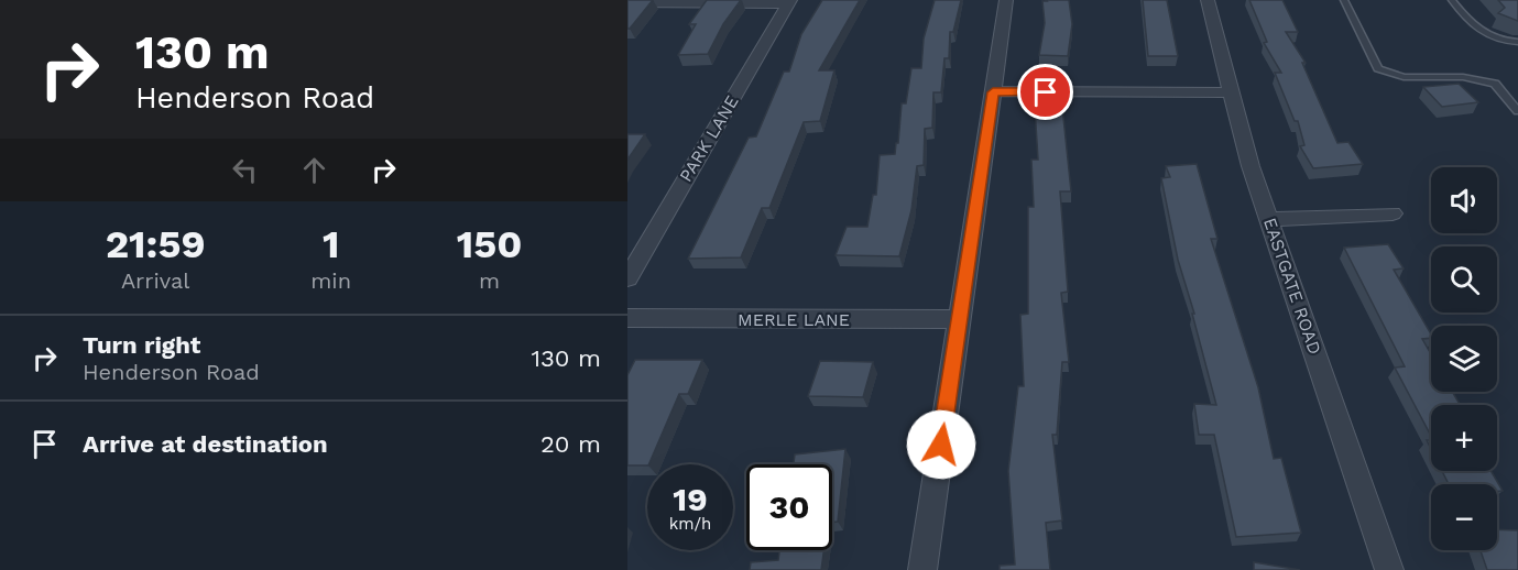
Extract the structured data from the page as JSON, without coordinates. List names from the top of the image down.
{
  "streets": {
    "street": ["PARK LANE", "EASTGATE ROAD", "MERLE LANE"]
  },
  "page": {
    "turn": ["130 m", "Henderson Road"],
    "map_buttons": ["+", "−"],
    "eta": [
      "21:59",
      "Arrival",
      "1",
      "min",
      "150",
      "m"
    ],
    "list": [
      {
        "name": "Turn right",
        "note": "Henderson Road",
        "value": "130 m"
      },
      {
        "name": "Arrive at destination",
        "value": "20 m"
      }
    ],
    "speed": "19 km/h",
    "limit": "30"
  }
}
